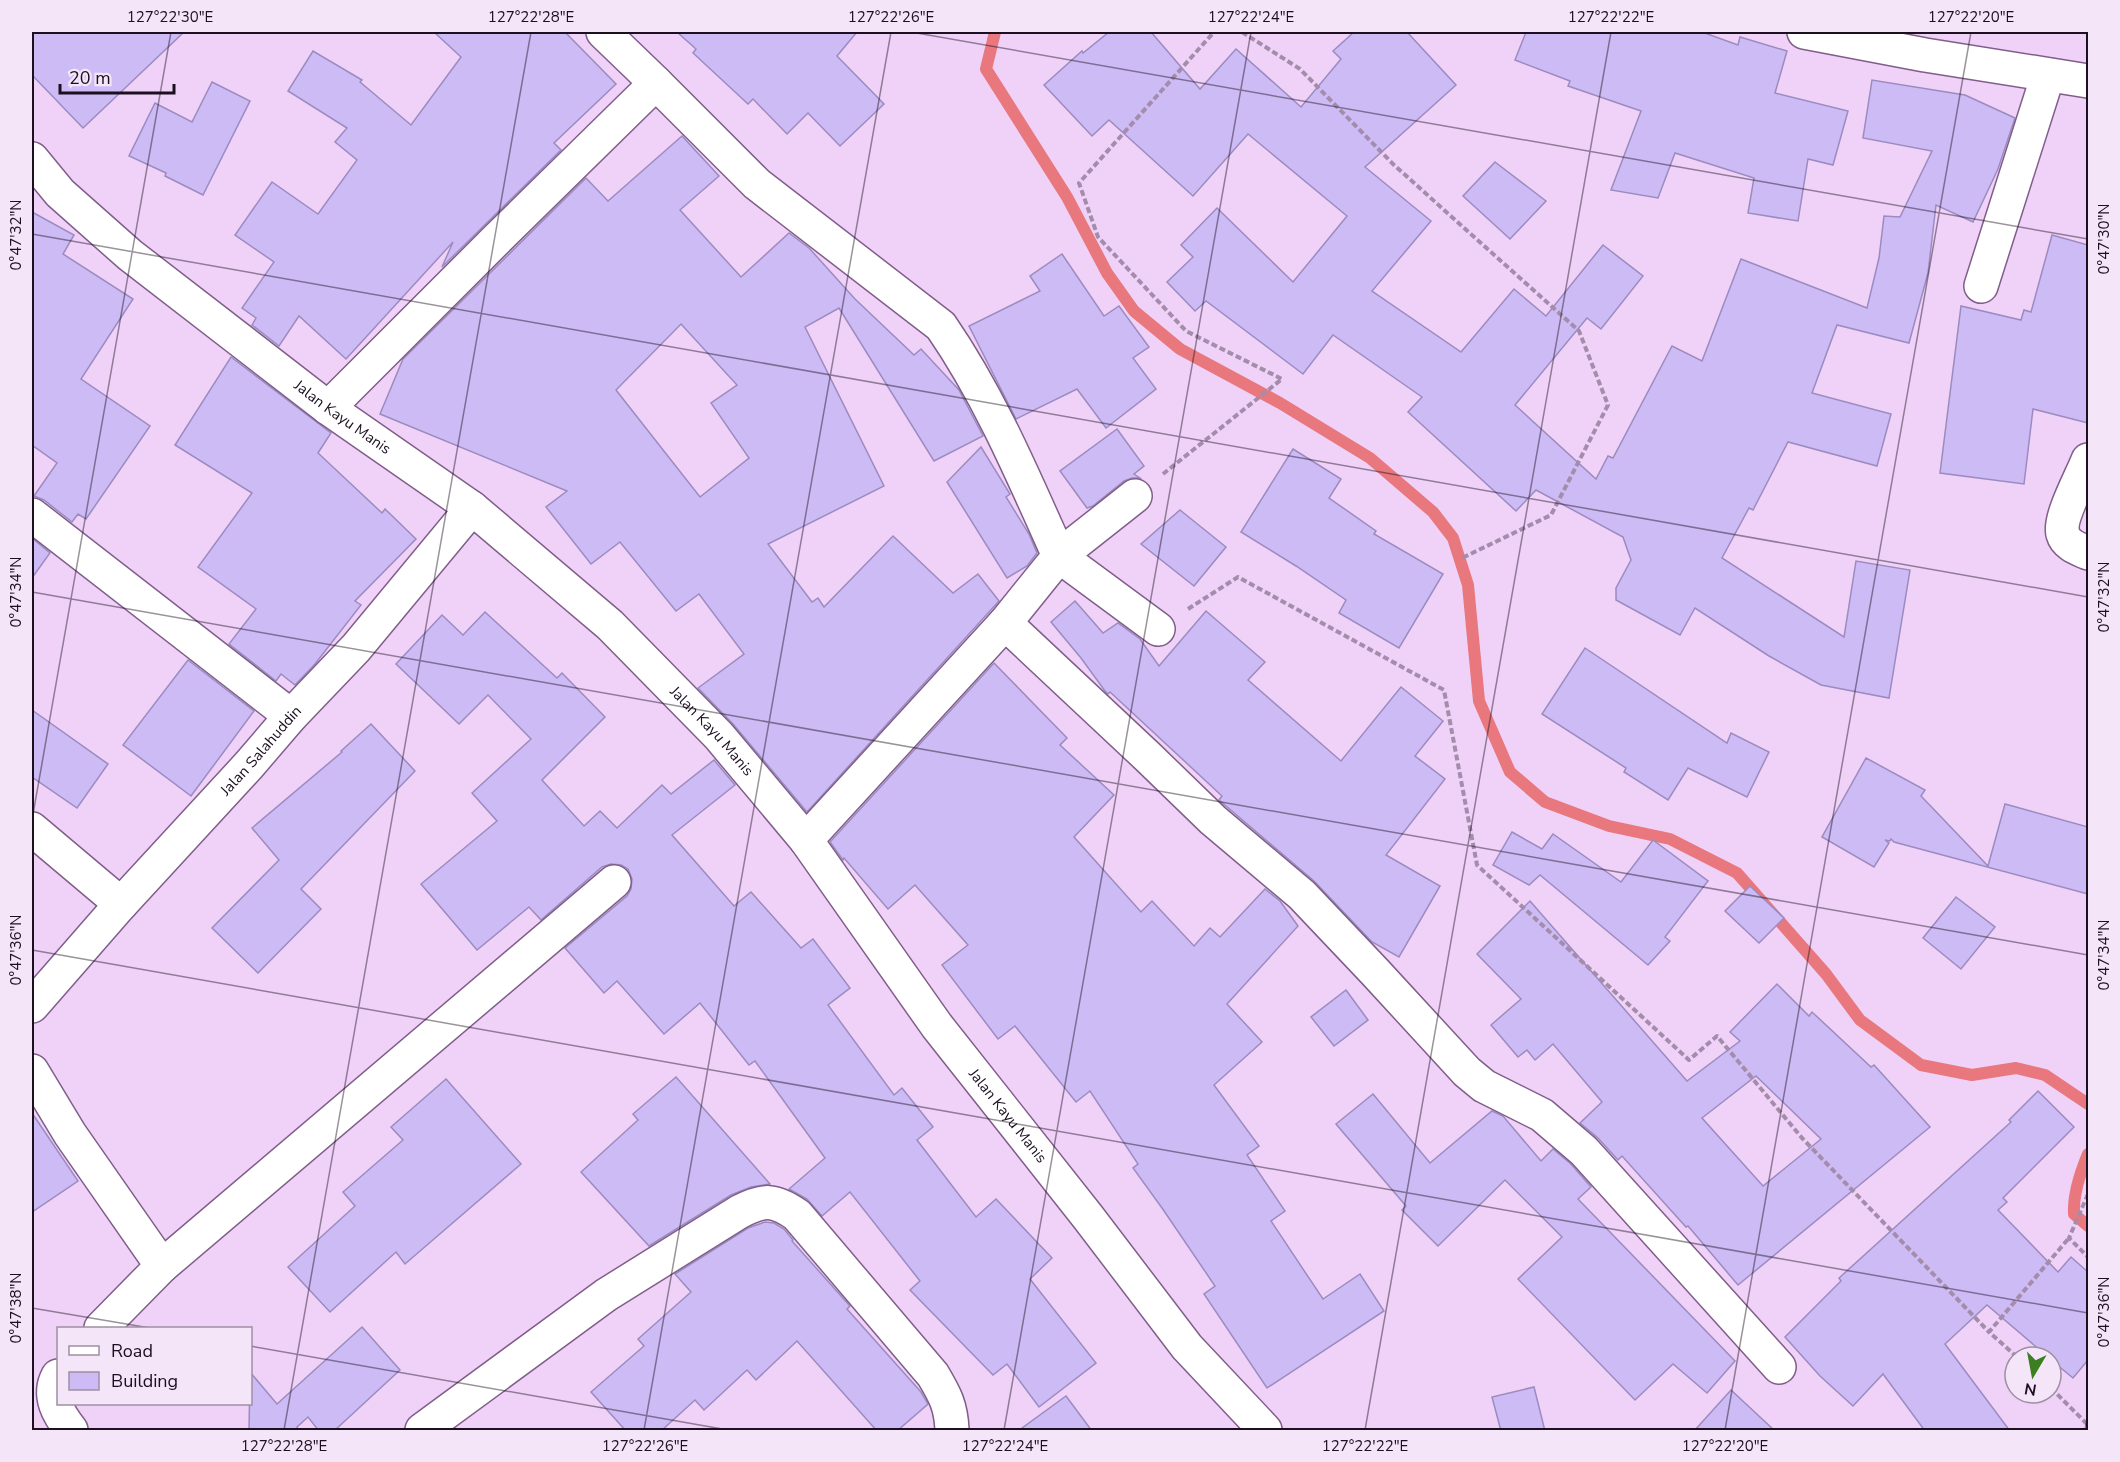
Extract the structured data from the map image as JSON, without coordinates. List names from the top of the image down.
{
  "streets": {
    "street": ["Jalan Kayu Manis", "Jalan Salahuddin"]
  },
  "crossings": [
    ["Jalan Kayu Manis", "Jalan Salahuddin"]
  ],
  "legend": ["Road", "Building"],
  "scale_bar": "20 m",
  "north": "bottom",
  "coordinates": [
    "127°22'30\"E",
    "127°22'28\"E",
    "127°22'26\"E",
    "127°22'24\"E",
    "127°22'22\"E",
    "127°22'20\"E",
    "0°47'32\"N",
    "0°47'30\"N",
    "0°47'34\"N",
    "0°47'36\"N",
    "0°47'38\"N"
  ]
}
